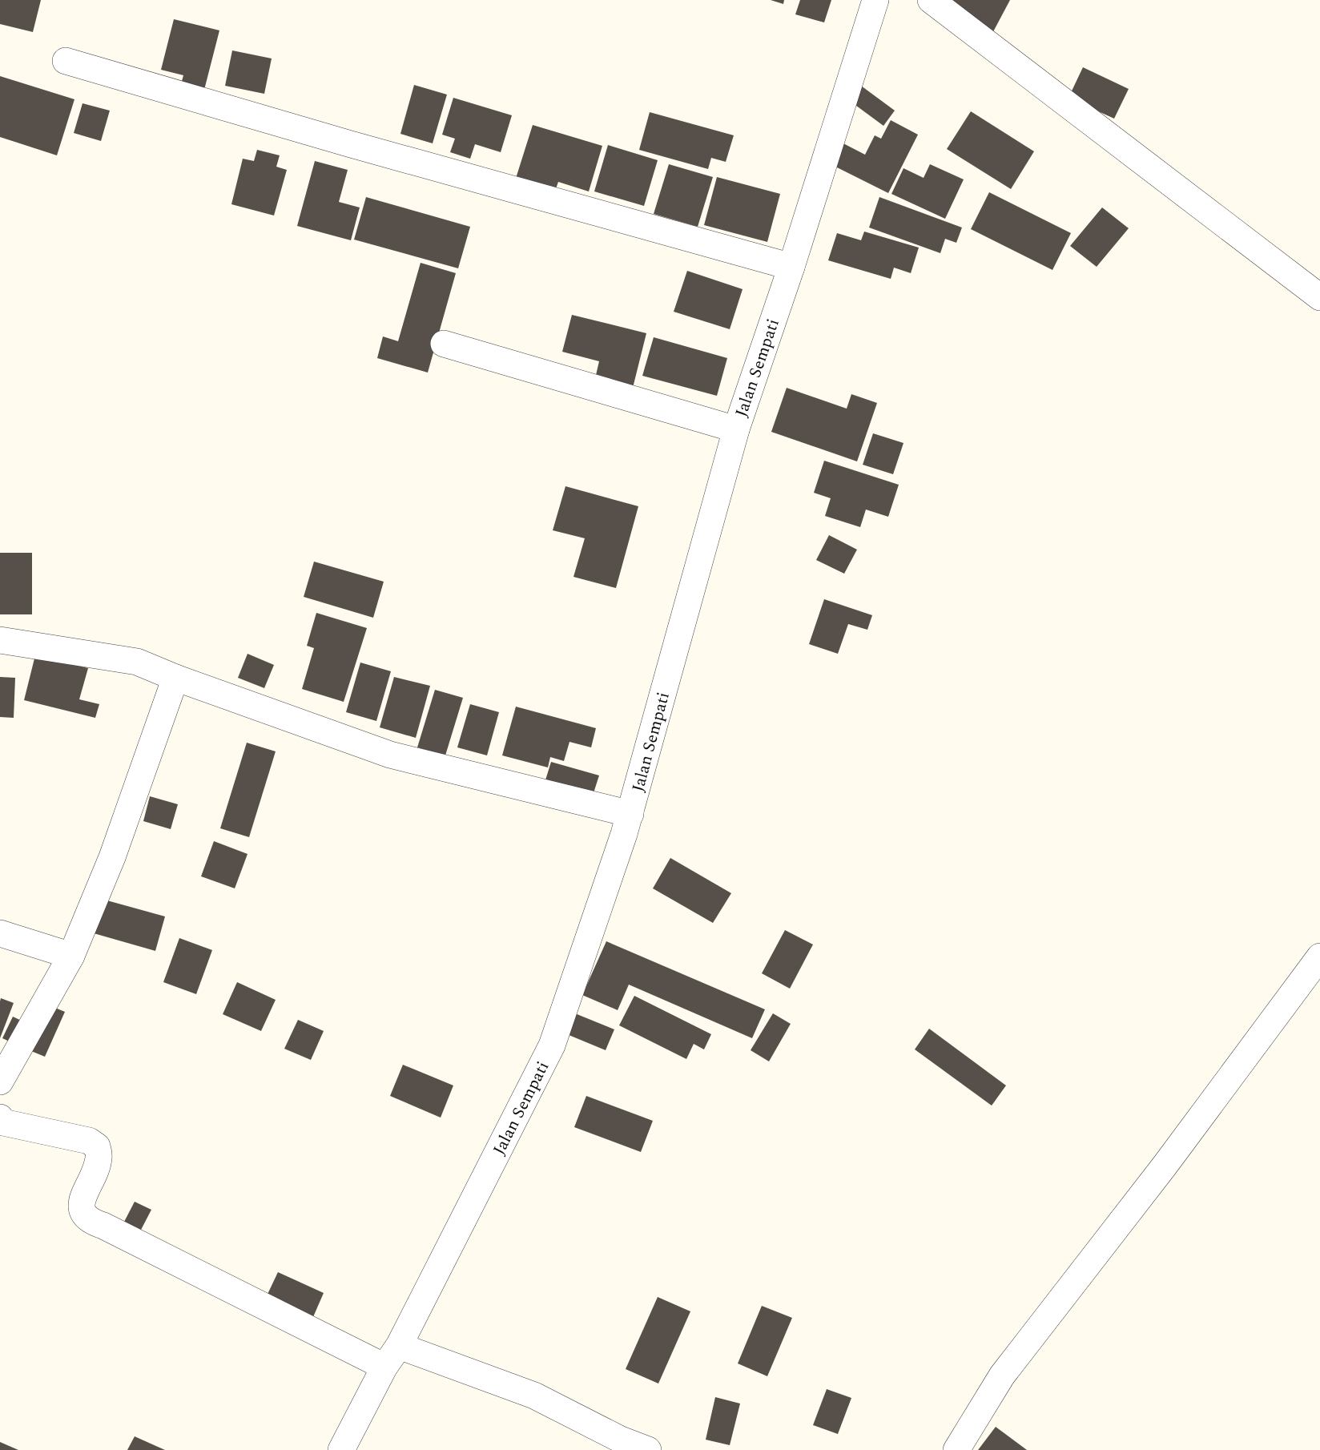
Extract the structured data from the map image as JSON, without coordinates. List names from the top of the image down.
{
  "streets": {
    "street": ["Jalan Sempati"]
  }
}
